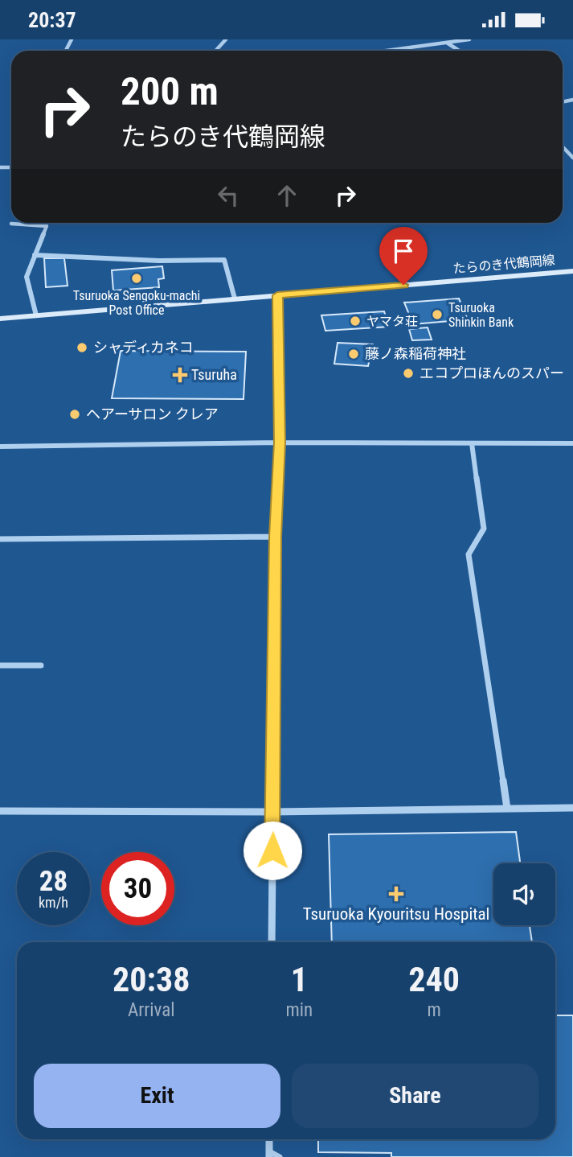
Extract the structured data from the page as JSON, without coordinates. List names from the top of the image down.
{
  "streets": {
    "main road": ["たらのき代鶴岡線"]
  },
  "places": {
    "other": [
      "Tsuruoka Sengoku-machi Post Office",
      "Tsuruoka Shinkin Bank",
      "ヤマタ荘",
      "シャディカネコ",
      "藤ノ森稲荷神社",
      "エコプロほんのスパー",
      "ヘアーサロン クレア"
    ],
    "health": ["Tsuruha", "Tsuruoka Kyouritsu Hospital"]
  },
  "page": {
    "status": "20:37",
    "turn": ["200 m", "たらのき代鶴岡線"],
    "speed": "28 km/h",
    "limit": "30",
    "eta": [
      "20:38",
      "Arrival",
      "1",
      "min",
      "240",
      "m"
    ],
    "buttons": ["Exit", "Share"]
  }
}
